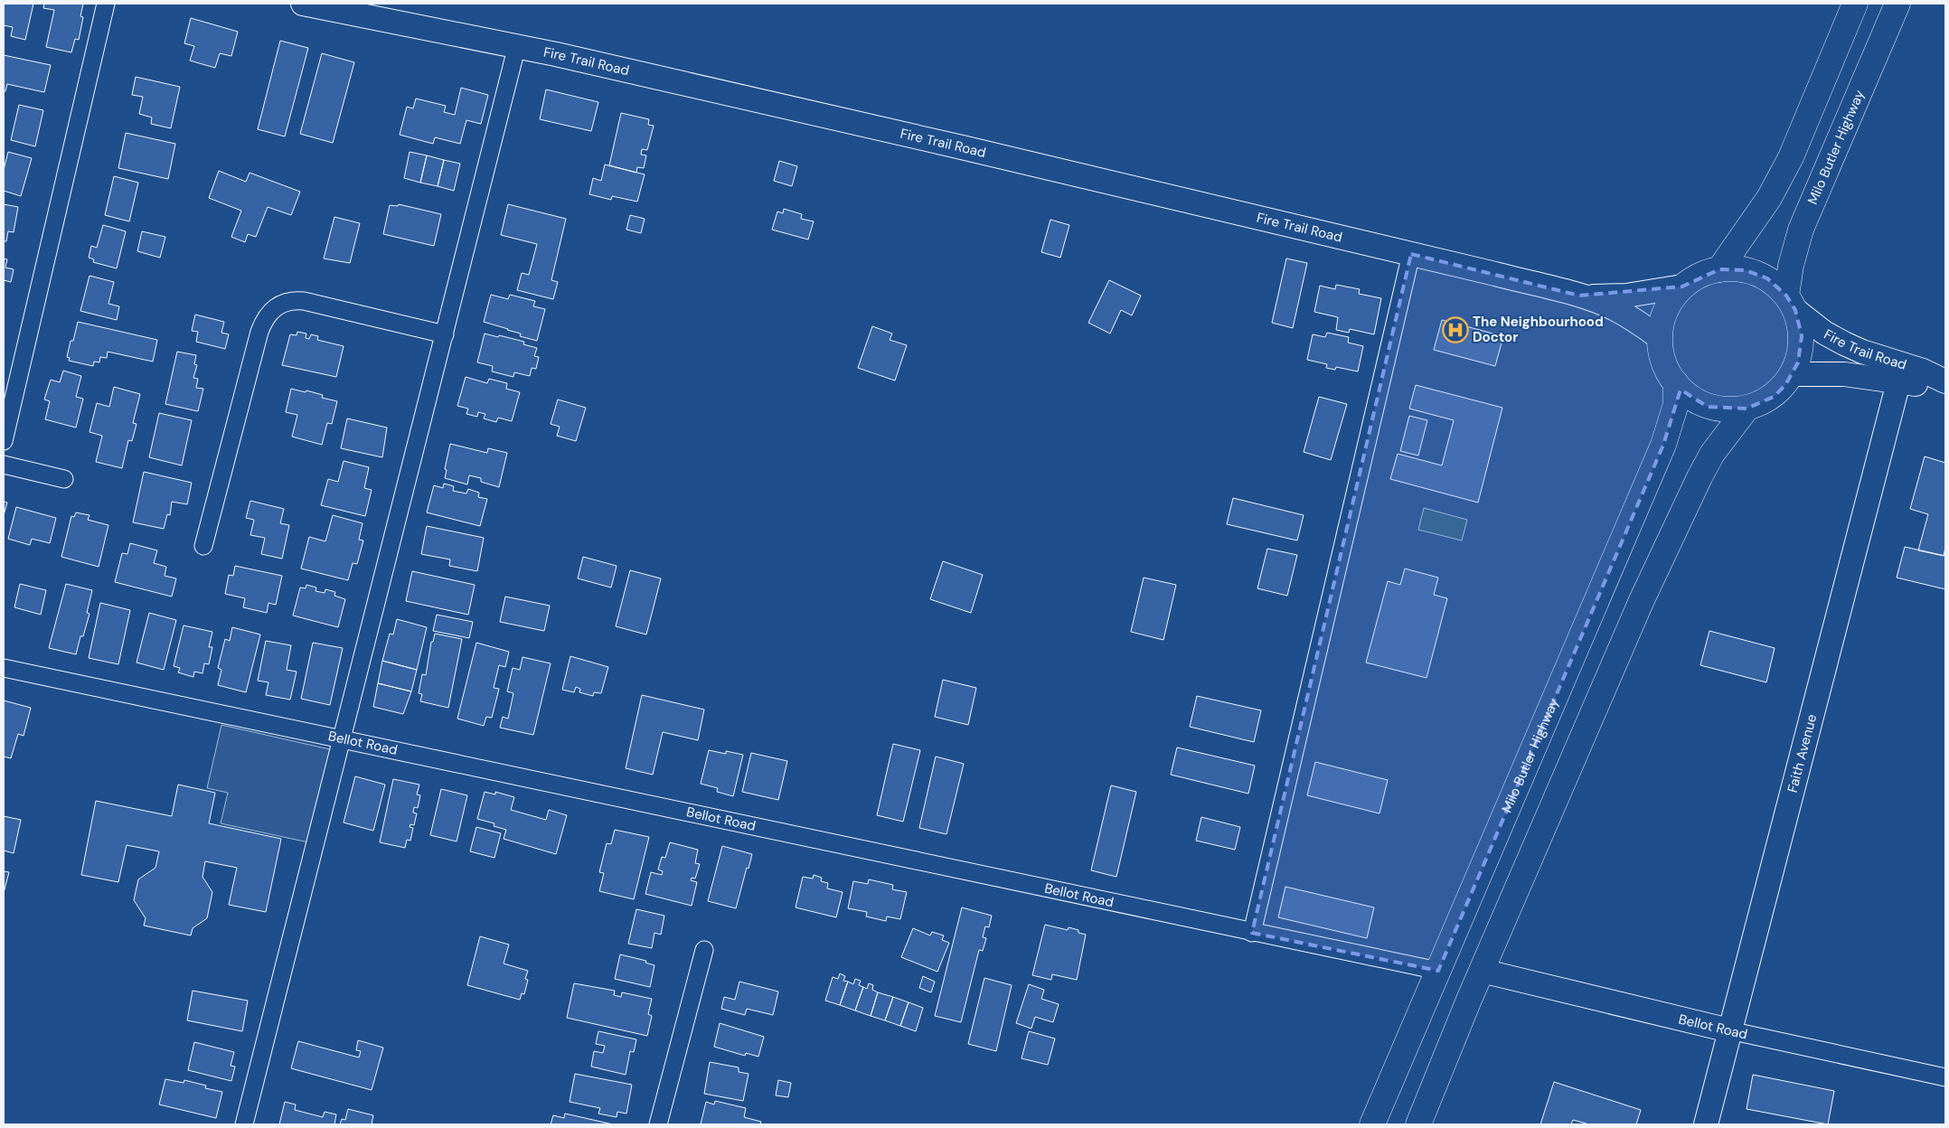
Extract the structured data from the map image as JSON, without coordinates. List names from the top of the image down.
{
  "streets": {
    "main road": [
      "Fire Trail Road",
      "Milo Butler Highway",
      "Bellot Road",
      "Faith Avenue"
    ]
  },
  "crossings": [
    ["Fire Trail Road", "Milo Butler Highway"],
    ["Fire Trail Road", "Faith Avenue"],
    ["Milo Butler Highway", "Bellot Road"],
    ["Bellot Road", "Faith Avenue"]
  ],
  "places": {
    "hospital": ["The Neighbourhood Doctor"]
  }
}
